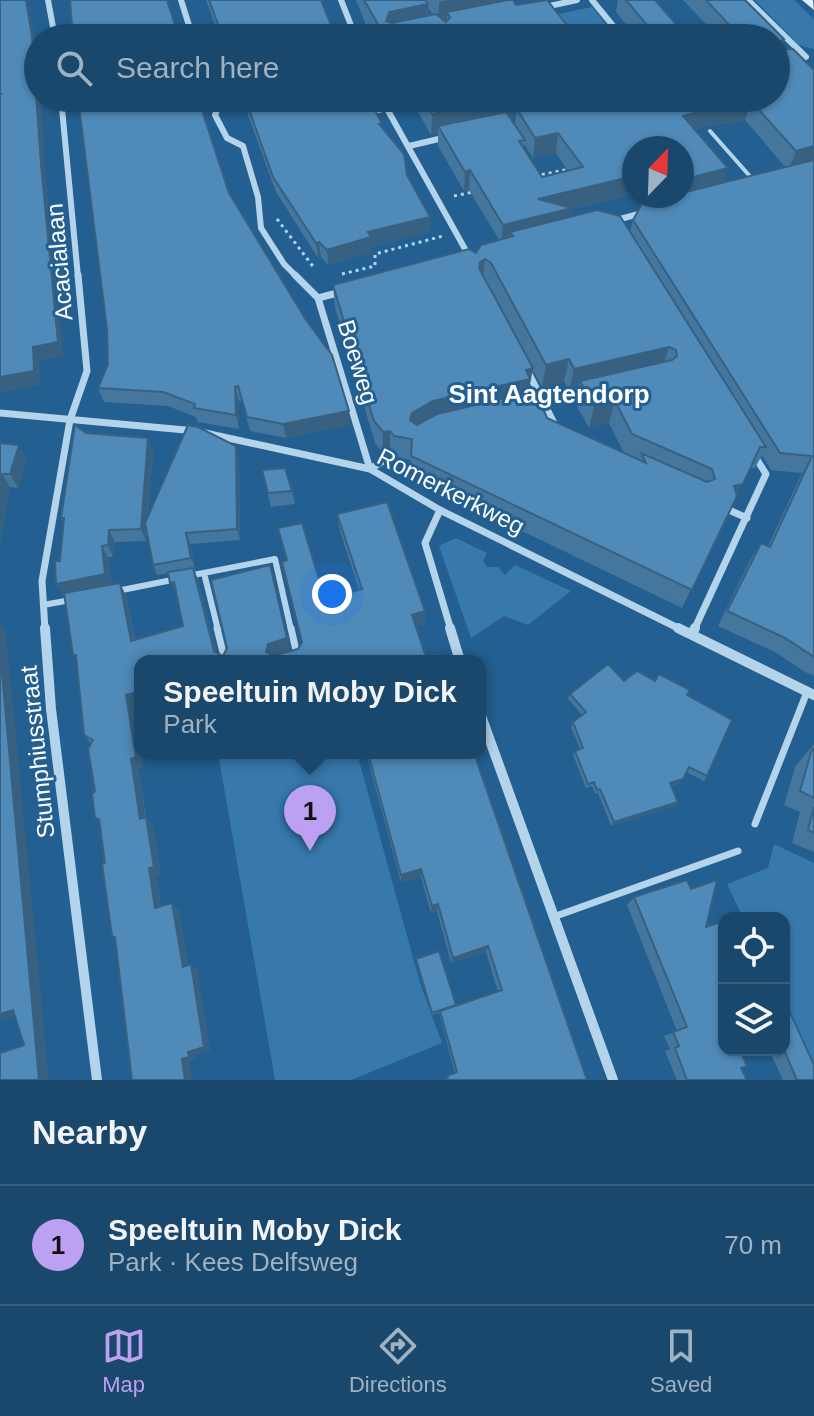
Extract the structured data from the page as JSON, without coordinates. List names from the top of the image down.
{
  "streets": {
    "street": [
      "Acacialaan",
      "Boeweg",
      "Romerkerkweg",
      "Stumphiusstraat"
    ]
  },
  "crossings": [
    ["Acacialaan", "Romerkerkweg"],
    ["Acacialaan", "Stumphiusstraat"],
    ["Boeweg", "Romerkerkweg"],
    ["Romerkerkweg", "Stumphiusstraat"]
  ],
  "districts": ["Sint Aagtendorp"],
  "north": "top right",
  "page": {
    "search": "Search here",
    "popup": ["Speeltuin Moby Dick", "Park"],
    "pins": "1",
    "heading": "Nearby",
    "list": [
      {
        "mark": "1",
        "name": "Speeltuin Moby Dick",
        "note": "Park · Kees Delfsweg",
        "value": "70 m"
      }
    ],
    "nav": ["Map", "Directions", "Saved"]
  }
}
